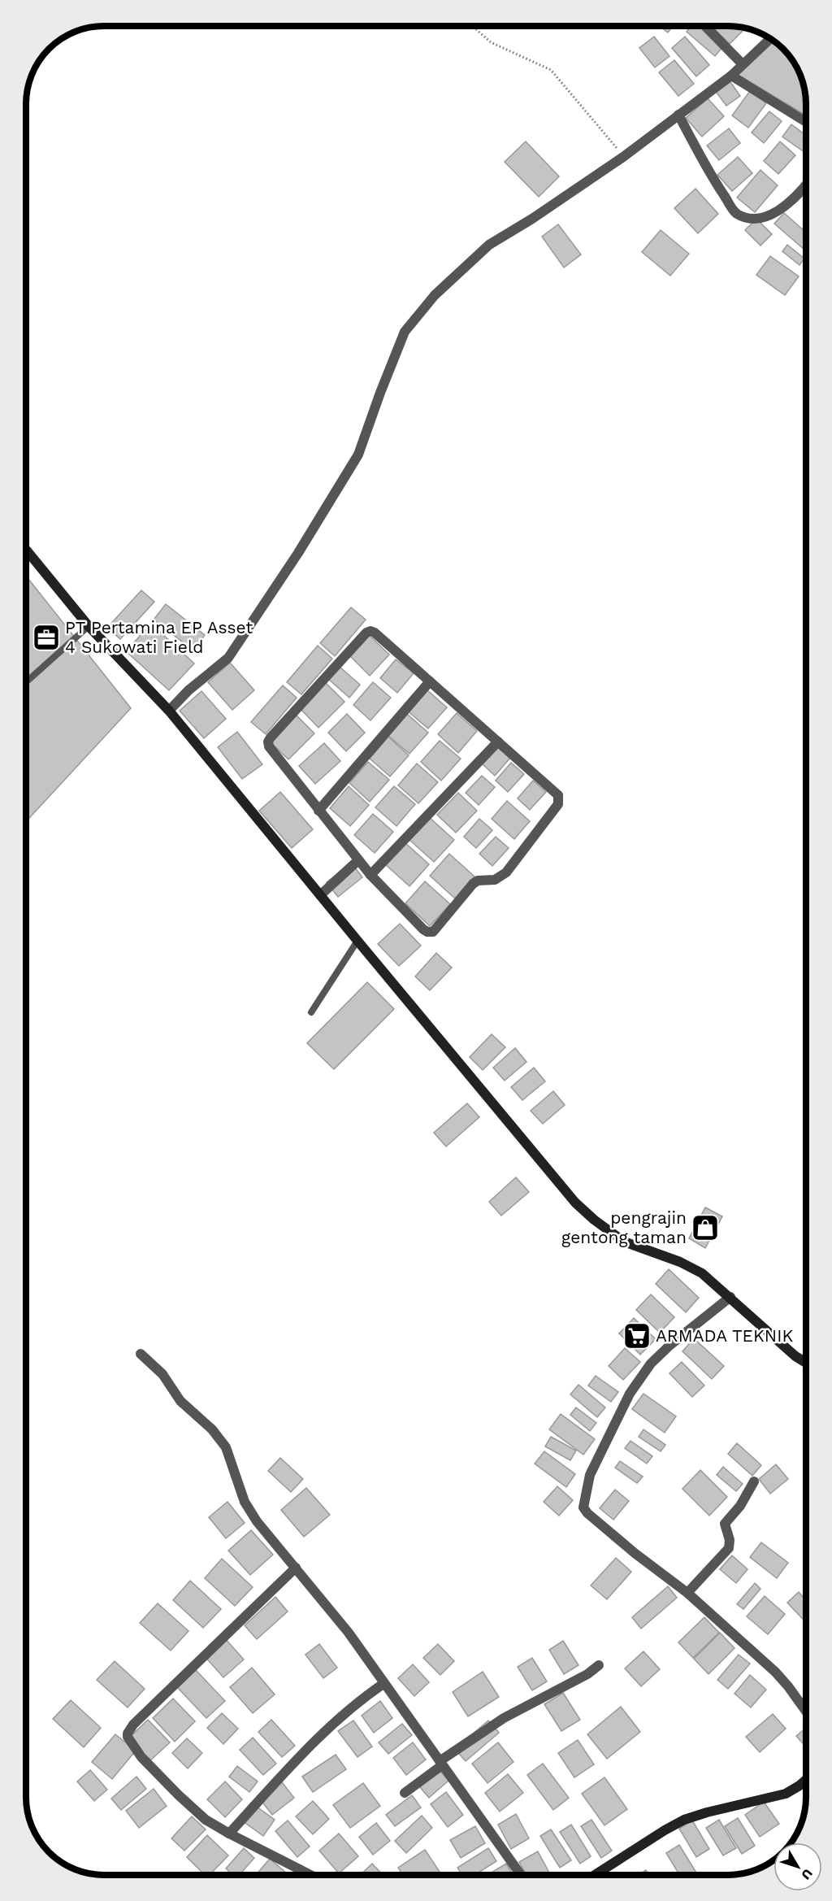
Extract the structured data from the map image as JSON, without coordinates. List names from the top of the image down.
{
  "places": {
    "office": ["PT Pertamina EP Asset 4 Sukowati Field"],
    "shop": ["pengrajin gentong taman"],
    "supermarket": ["ARMADA TEKNIK"]
  },
  "north": "bottom right"
}
